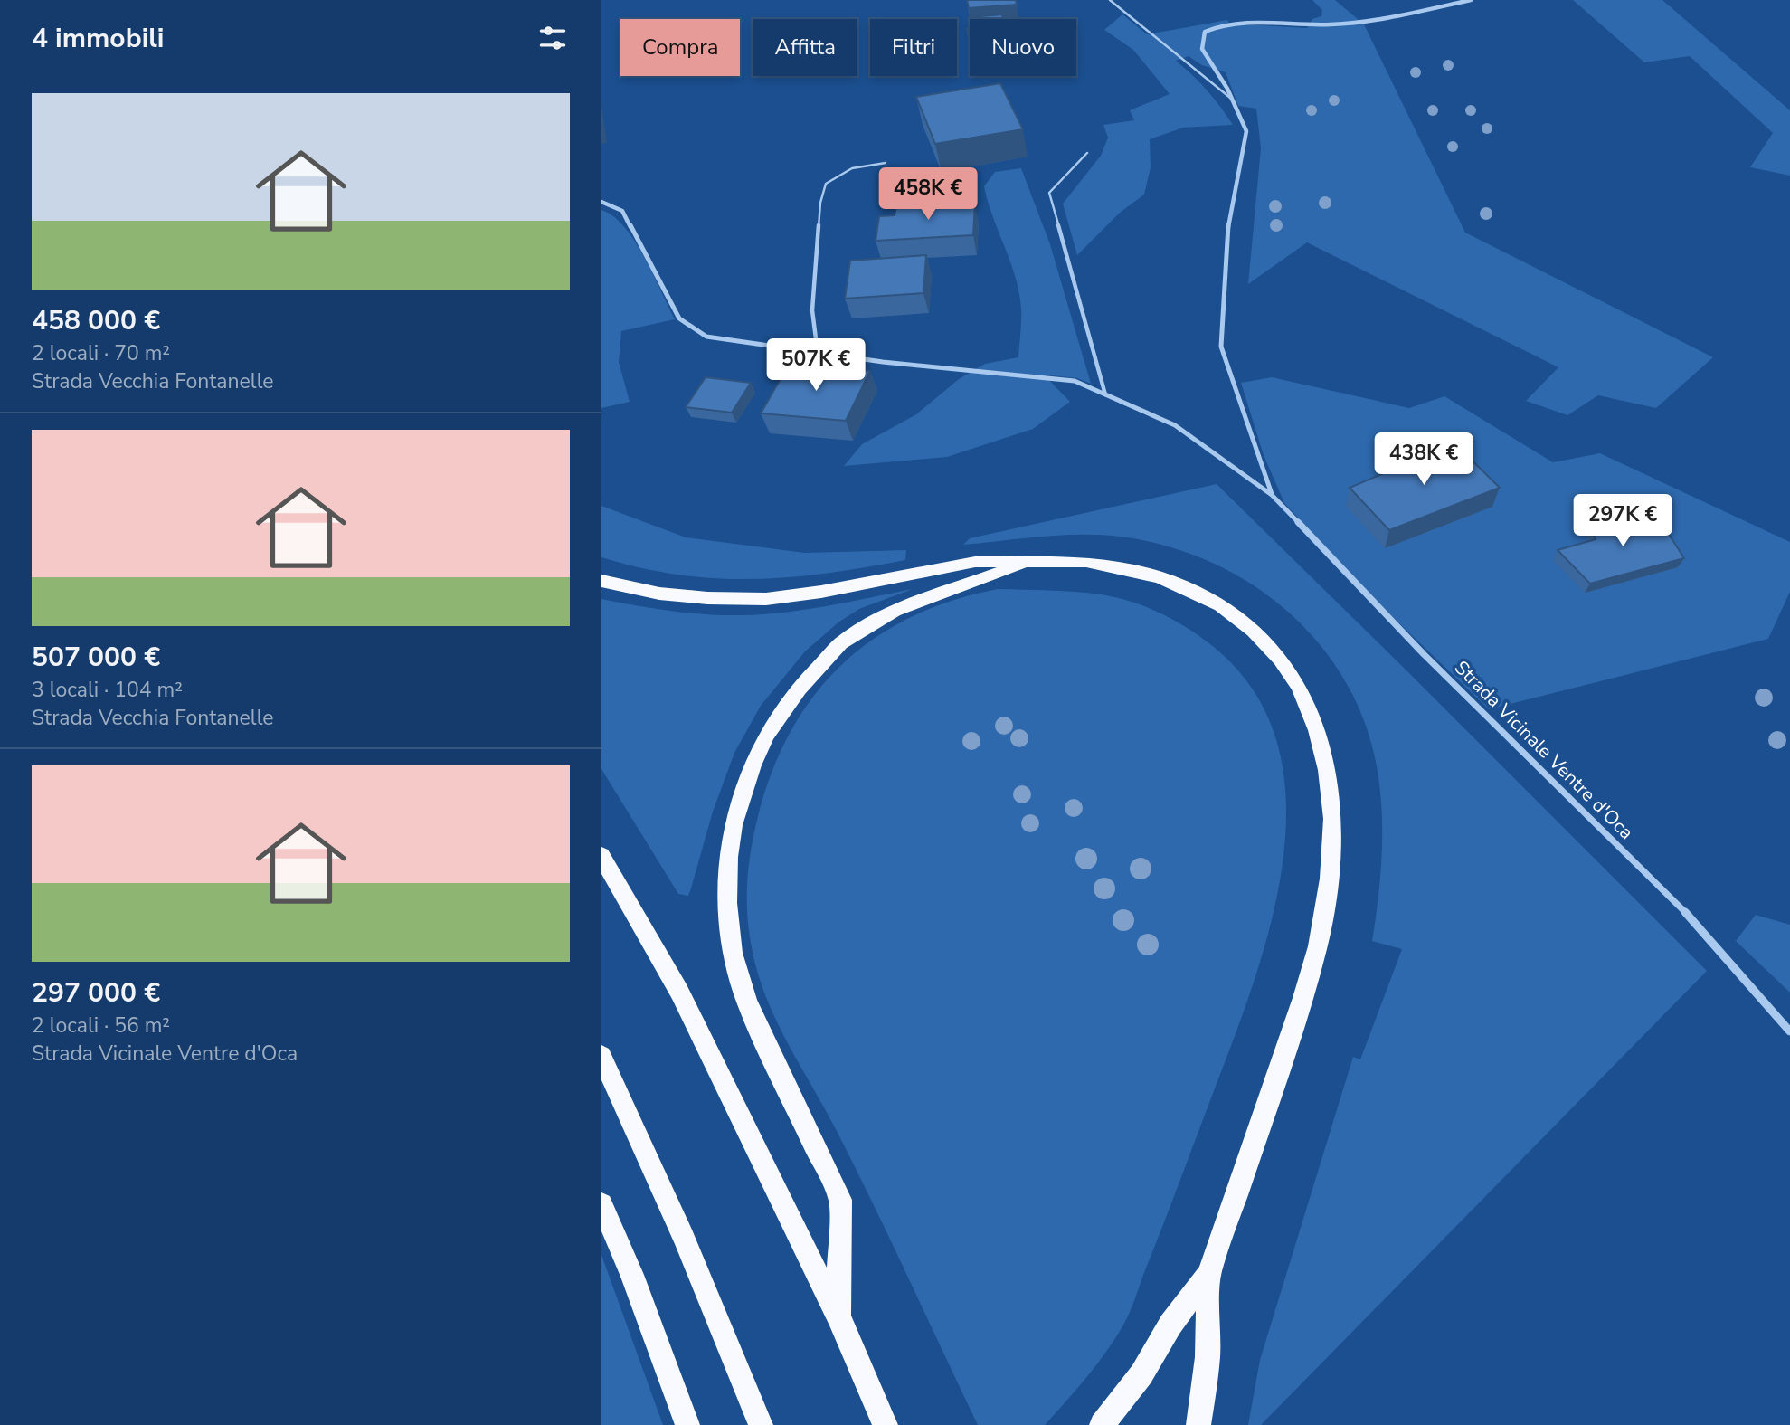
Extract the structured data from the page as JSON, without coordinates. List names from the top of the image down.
{
  "streets": {
    "street": ["Strada Vicinale Ventre d'Oca"]
  },
  "page": {
    "heading": "4 immobili",
    "chip": [
      "Compra",
      "Affitta",
      "Filtri",
      "Nuovo"
    ],
    "list": [
      {
        "name": "458 000 €",
        "note": "2 locali · 70 m² · Strada Vecchia Fontanelle"
      },
      {
        "name": "507 000 €",
        "note": "3 locali · 104 m² · Strada Vecchia Fontanelle"
      },
      {
        "name": "297 000 €",
        "note": "2 locali · 56 m² · Strada Vicinale Ventre d'Oca"
      }
    ],
    "price": [
      "458K €",
      "507K €",
      "438K €",
      "297K €"
    ]
  }
}
